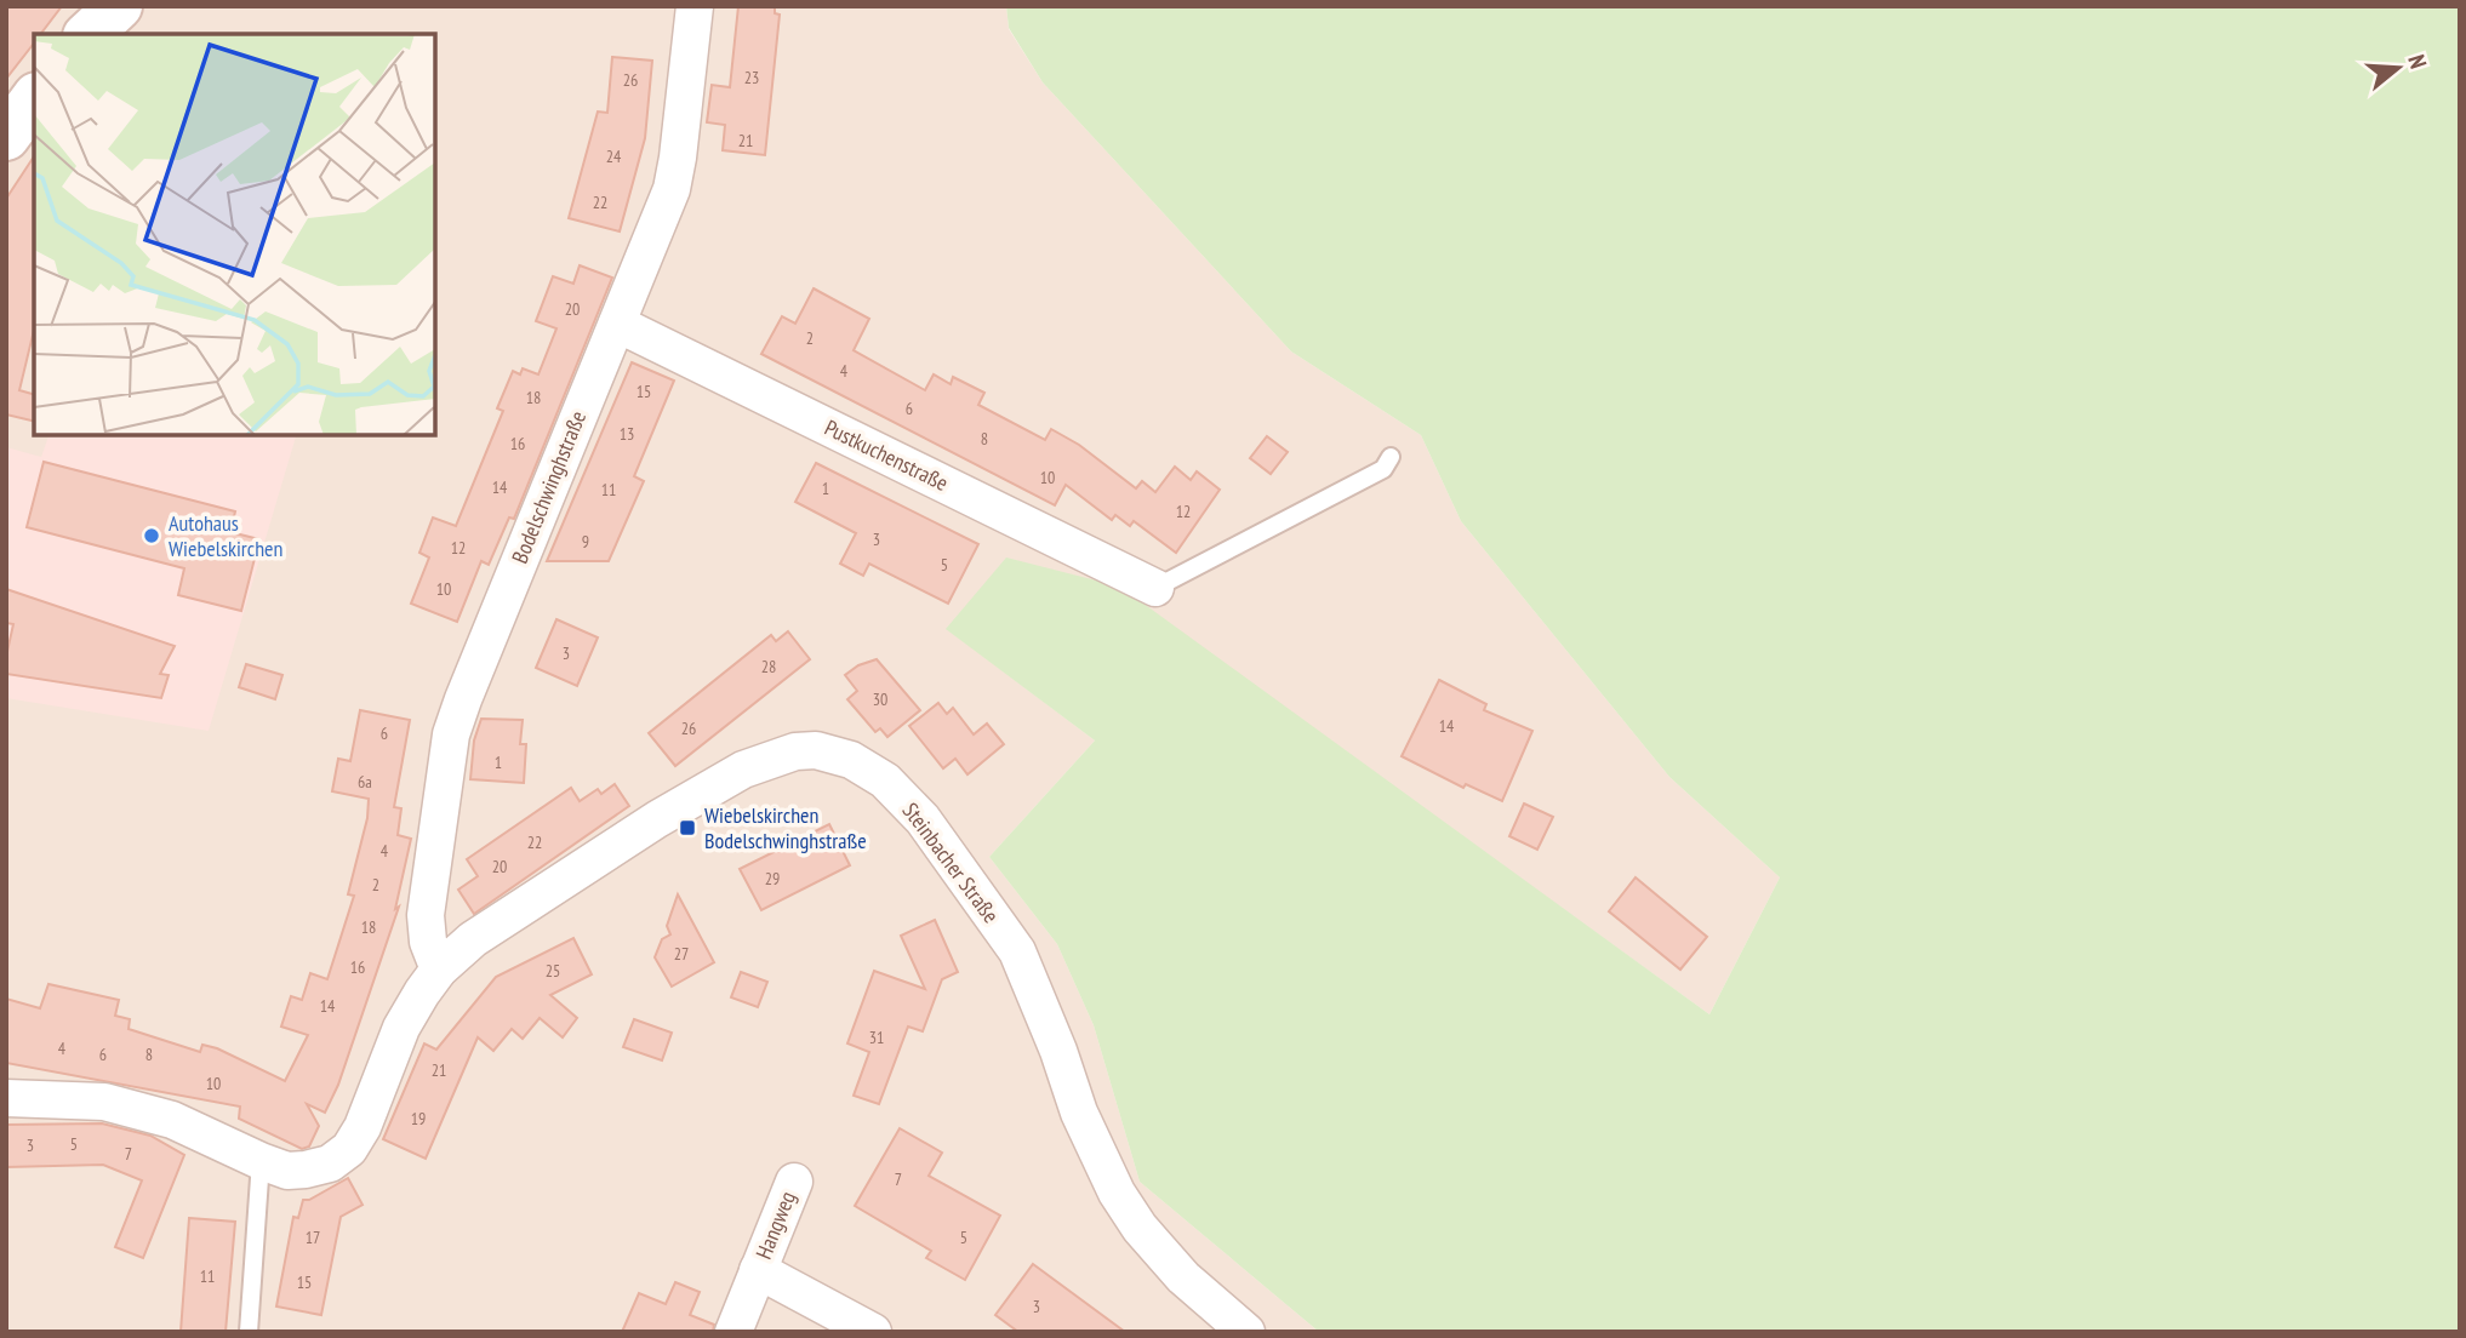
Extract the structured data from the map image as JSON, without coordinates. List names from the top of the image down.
{
  "streets": {
    "street": [
      "Pustkuchenstraße",
      "Bodelschwinghstraße",
      "Steinbacher Straße",
      "Hangweg"
    ]
  },
  "crossings": [
    ["Pustkuchenstraße", "Bodelschwinghstraße"],
    ["Bodelschwinghstraße", "Steinbacher Straße"]
  ],
  "places": {
    "other": ["Autohaus Wiebelskirchen"],
    "transit": ["Wiebelskirchen Bodelschwinghstraße"]
  },
  "house_numbers": [
    "23",
    "26",
    "21",
    "24",
    "22",
    "20",
    "2",
    "4",
    "15",
    "18",
    "6",
    "13",
    "8",
    "16",
    "10",
    "14",
    "1",
    "11",
    "12",
    "3",
    "9",
    "12",
    "5",
    "10",
    "3",
    "28",
    "30",
    "14",
    "26",
    "6",
    "1",
    "6a",
    "22",
    "4",
    "20",
    "29",
    "2",
    "18",
    "27",
    "16",
    "25",
    "14",
    "31",
    "4",
    "6",
    "8",
    "21",
    "10",
    "19",
    "5",
    "3",
    "7",
    "7",
    "17",
    "5",
    "11",
    "15",
    "3"
  ],
  "north": "right"
}
